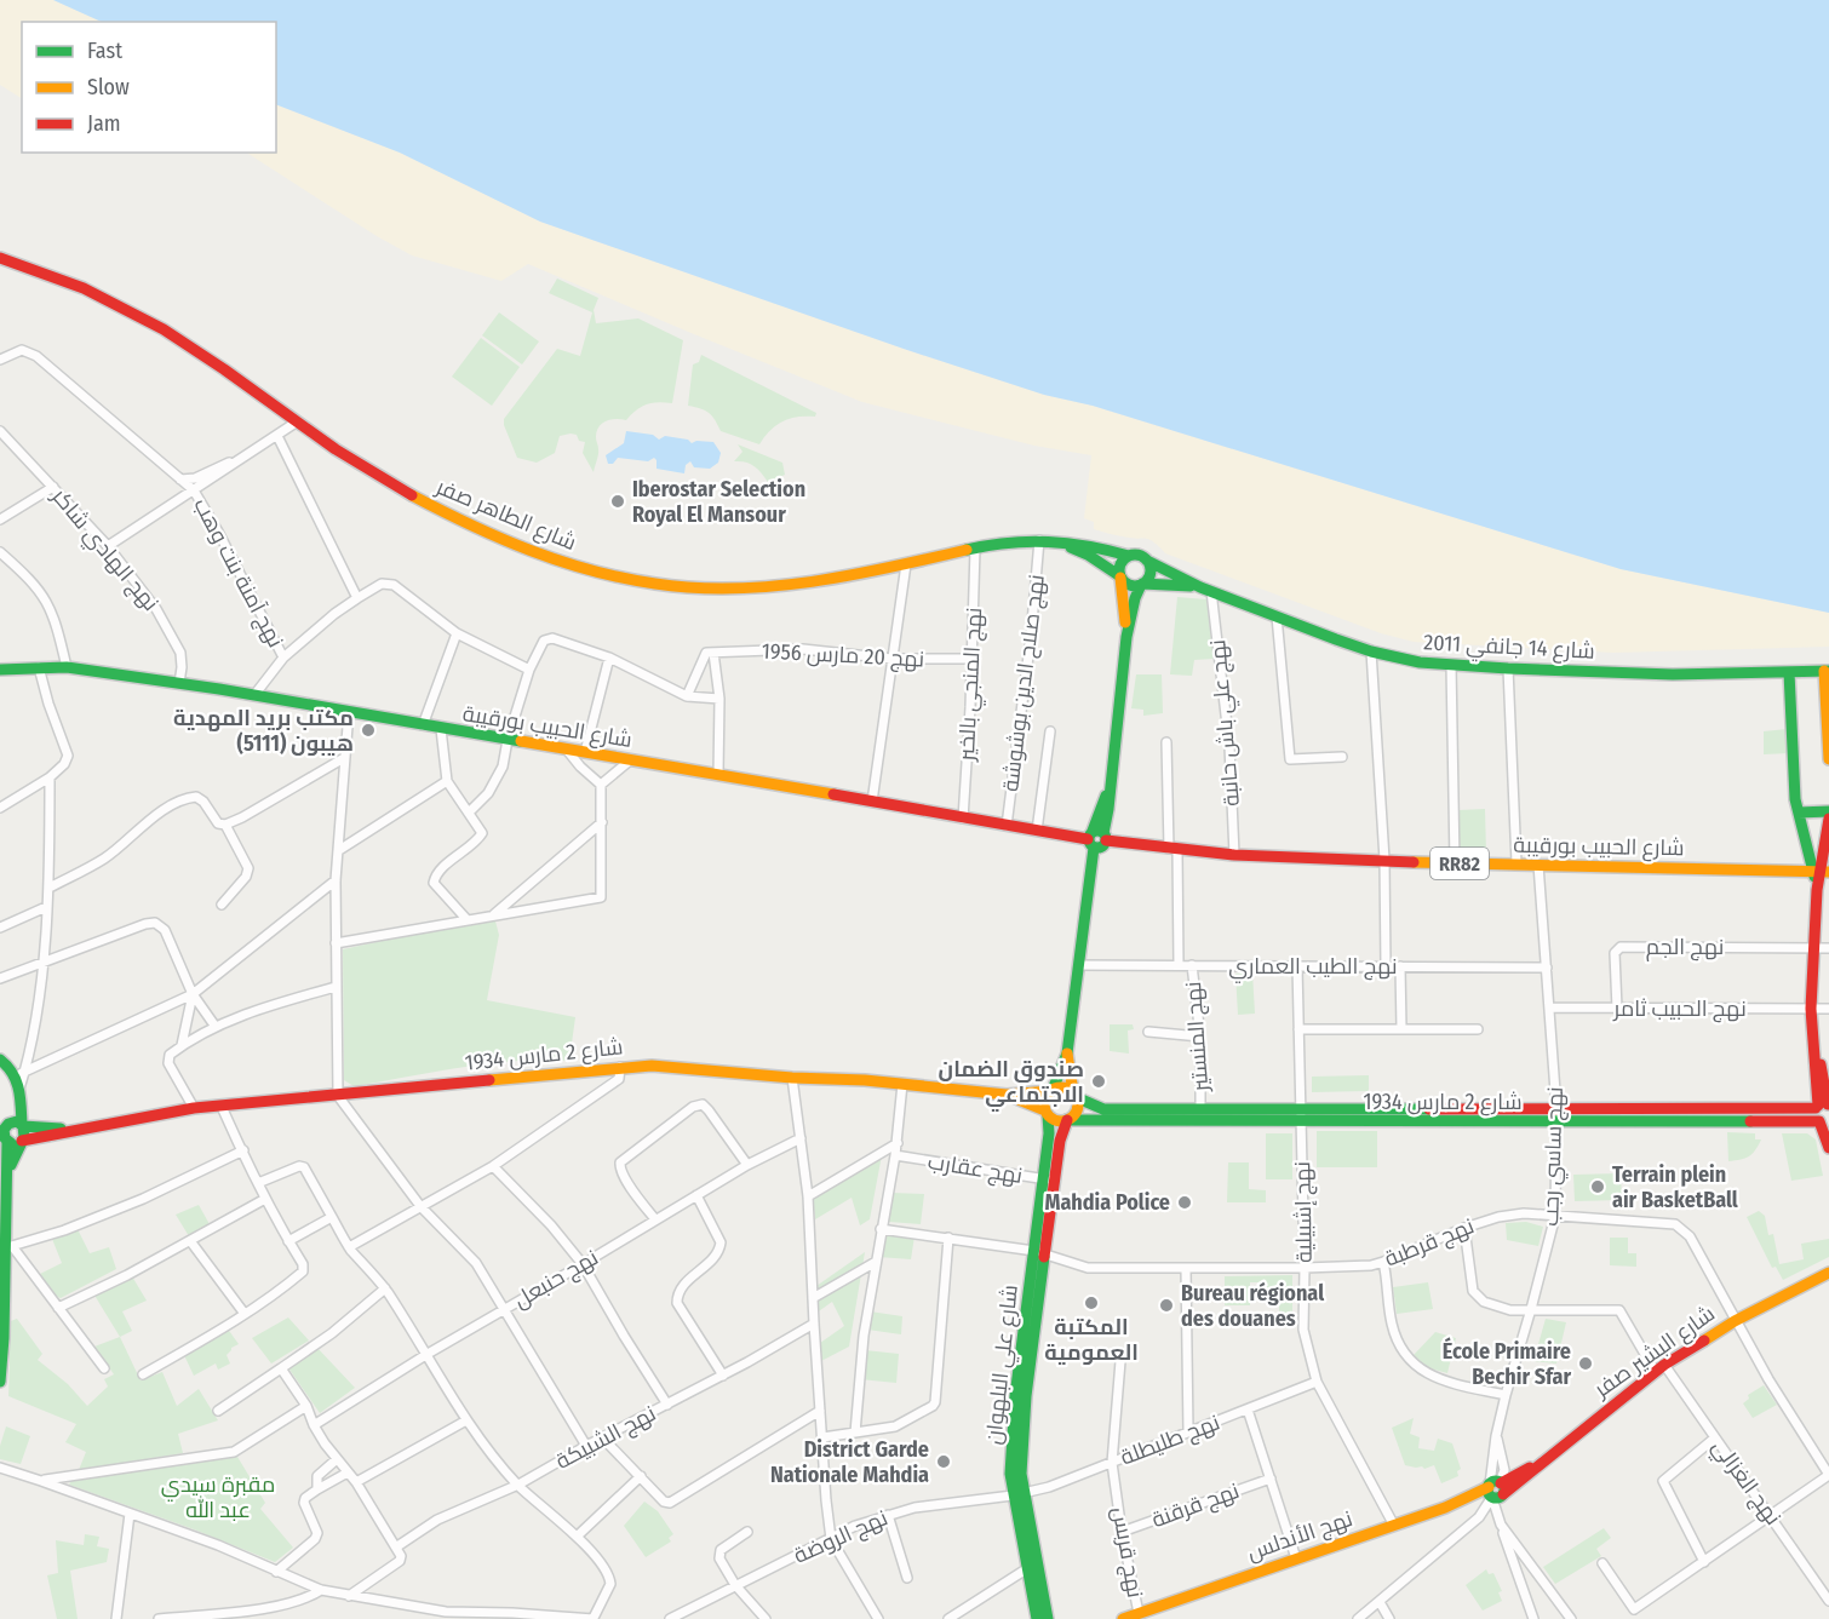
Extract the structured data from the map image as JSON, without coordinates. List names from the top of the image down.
{
  "streets": {
    "main road": [
      "شارع الطاهر صفر",
      "شارع 14 جانفي 2011",
      "شارع الحبيب بورقيبة",
      "RR82",
      "شارع 2 مارس 1934",
      "شارع البشير صفر",
      "شارع علي البلهوان",
      "نهج الأندلس"
    ],
    "street": [
      "نهج الهادي شاكر",
      "نهج آمنة بنت وهب",
      "نهج 20 مارس 1956",
      "نهج صلاح الدين بوشوشة",
      "نهج المنجي بالخير",
      "نهج علي باش حانبة",
      "نهج الجم",
      "نهج الطيب العماري",
      "نهج الحبيب ثامر",
      "نهج المنستير",
      "نهج ساسي رجب",
      "نهج عقارب",
      "نهج إشبيلية",
      "نهج قرطبة",
      "نهج حنبعل",
      "نهج الشبيكة",
      "نهج طليطلة",
      "نهج الغزالي",
      "نهج قرقنة",
      "نهج الروضة",
      "نهج قربس"
    ]
  },
  "crossings": [
    ["شارع الطاهر صفر", "شارع 14 جانفي 2011"],
    ["شارع الطاهر صفر", "نهج صلاح الدين بوشوشة"],
    ["شارع الطاهر صفر", "نهج المنجي بالخير"],
    ["نهج الهادي شاكر", "شارع الحبيب بورقيبة"],
    ["نهج آمنة بنت وهب", "شارع الحبيب بورقيبة"],
    ["شارع 14 جانفي 2011", "نهج علي باش حانبة"],
    ["نهج 20 مارس 1956", "نهج المنجي بالخير"],
    ["نهج صلاح الدين بوشوشة", "شارع الحبيب بورقيبة"],
    ["نهج المنجي بالخير", "شارع الحبيب بورقيبة"],
    ["نهج علي باش حانبة", "شارع الحبيب بورقيبة"],
    ["شارع الحبيب بورقيبة", "نهج ساسي رجب"],
    ["نهج الجم", "نهج الحبيب ثامر"],
    ["نهج الطيب العماري", "نهج المنستير"],
    ["نهج الطيب العماري", "نهج ساسي رجب"],
    ["نهج الطيب العماري", "نهج إشبيلية"],
    ["نهج الحبيب ثامر", "نهج ساسي رجب"],
    ["نهج المنستير", "شارع 2 مارس 1934"],
    ["شارع 2 مارس 1934", "نهج ساسي رجب"],
    ["شارع 2 مارس 1934", "نهج إشبيلية"],
    ["شارع 2 مارس 1934", "شارع علي البلهوان"],
    ["نهج ساسي رجب", "نهج قرطبة"],
    ["نهج ساسي رجب", "شارع البشير صفر"],
    ["نهج ساسي رجب", "نهج الغزالي"],
    ["نهج ساسي رجب", "نهج الأندلس"],
    ["نهج عقارب", "شارع علي البلهوان"],
    ["نهج إشبيلية", "نهج قرطبة"],
    ["نهج إشبيلية", "نهج طليطلة"],
    ["نهج إشبيلية", "نهج الأندلس"],
    ["نهج قرطبة", "شارع البشير صفر"],
    ["نهج قرطبة", "شارع علي البلهوان"],
    ["شارع البشير صفر", "نهج الغزالي"],
    ["شارع البشير صفر", "نهج الأندلس"],
    ["شارع علي البلهوان", "نهج طليطلة"],
    ["شارع علي البلهوان", "نهج الروضة"],
    ["نهج طليطلة", "نهج الروضة"],
    ["نهج طليطلة", "نهج قربس"],
    ["نهج قرقنة", "نهج قربس"],
    ["نهج الأندلس", "نهج قربس"]
  ],
  "parks": ["مقبرة سيدي عبد الله"],
  "places": [
    "Iberostar Selection Royal El Mansour",
    "مكتب بريد المهدية هيبون (5111)",
    "صندوق الضمان الاجتماعي",
    "Terrain plein air BasketBall",
    "Mahdia Police",
    "المكتبة العمومية",
    "Bureau régional des douanes",
    "École Primaire Bechir Sfar",
    "District Garde Nationale Mahdia"
  ],
  "legend": ["Fast", "Slow", "Jam"]
}
